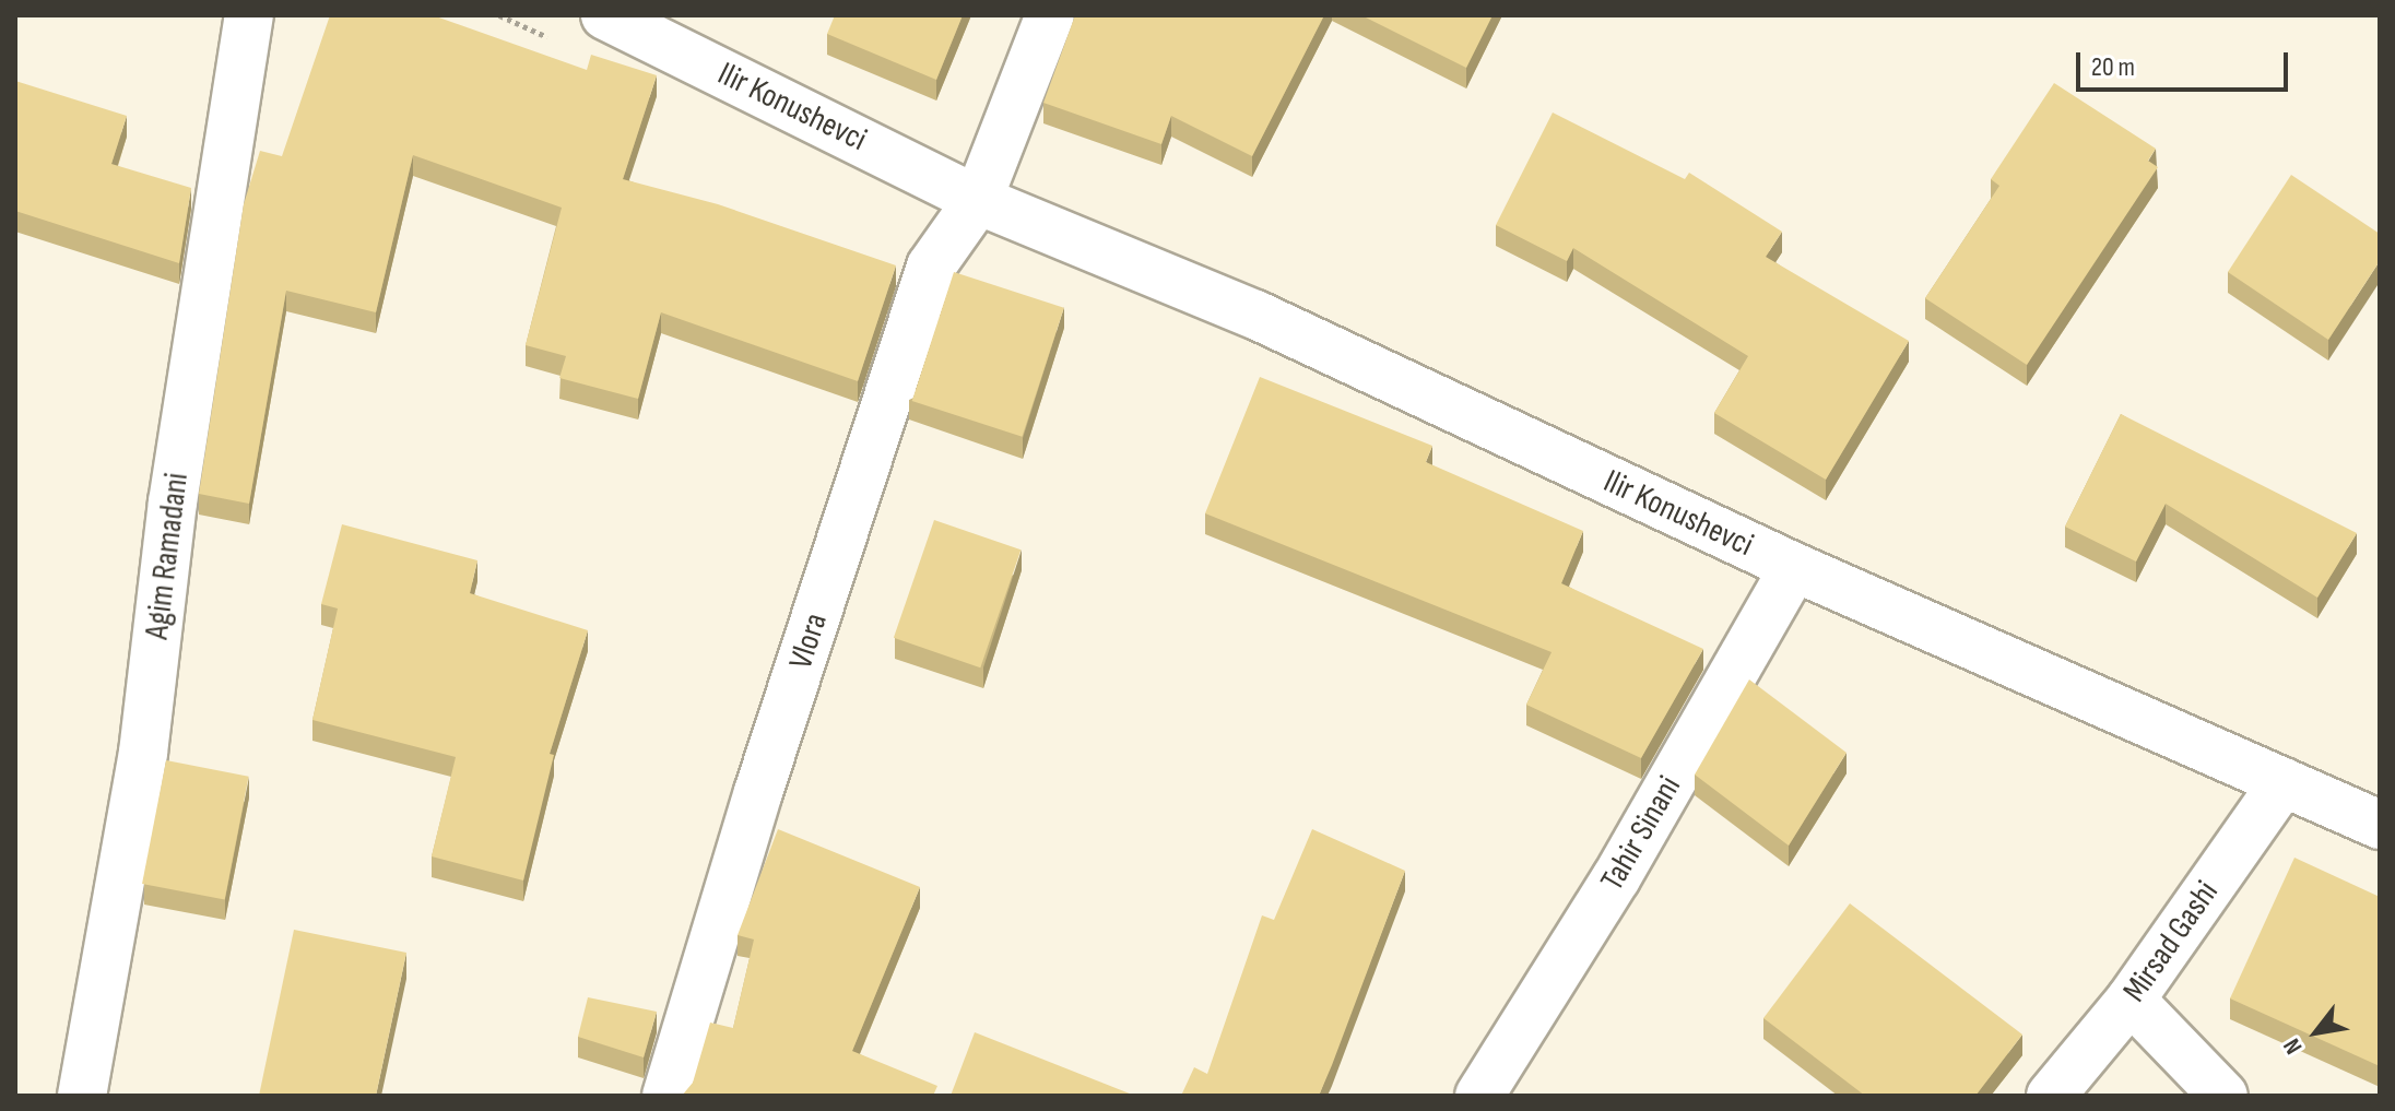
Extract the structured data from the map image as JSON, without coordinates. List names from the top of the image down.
{
  "streets": {
    "street": [
      "Ilir Konushevci",
      "Agim Ramadani",
      "Vlora",
      "Tahir Sinani",
      "Mirsad Gashi"
    ]
  },
  "crossings": [
    ["Ilir Konushevci", "Vlora"],
    ["Ilir Konushevci", "Tahir Sinani"],
    ["Ilir Konushevci", "Mirsad Gashi"]
  ],
  "scale_bar": "20 m",
  "north": "bottom left"
}
